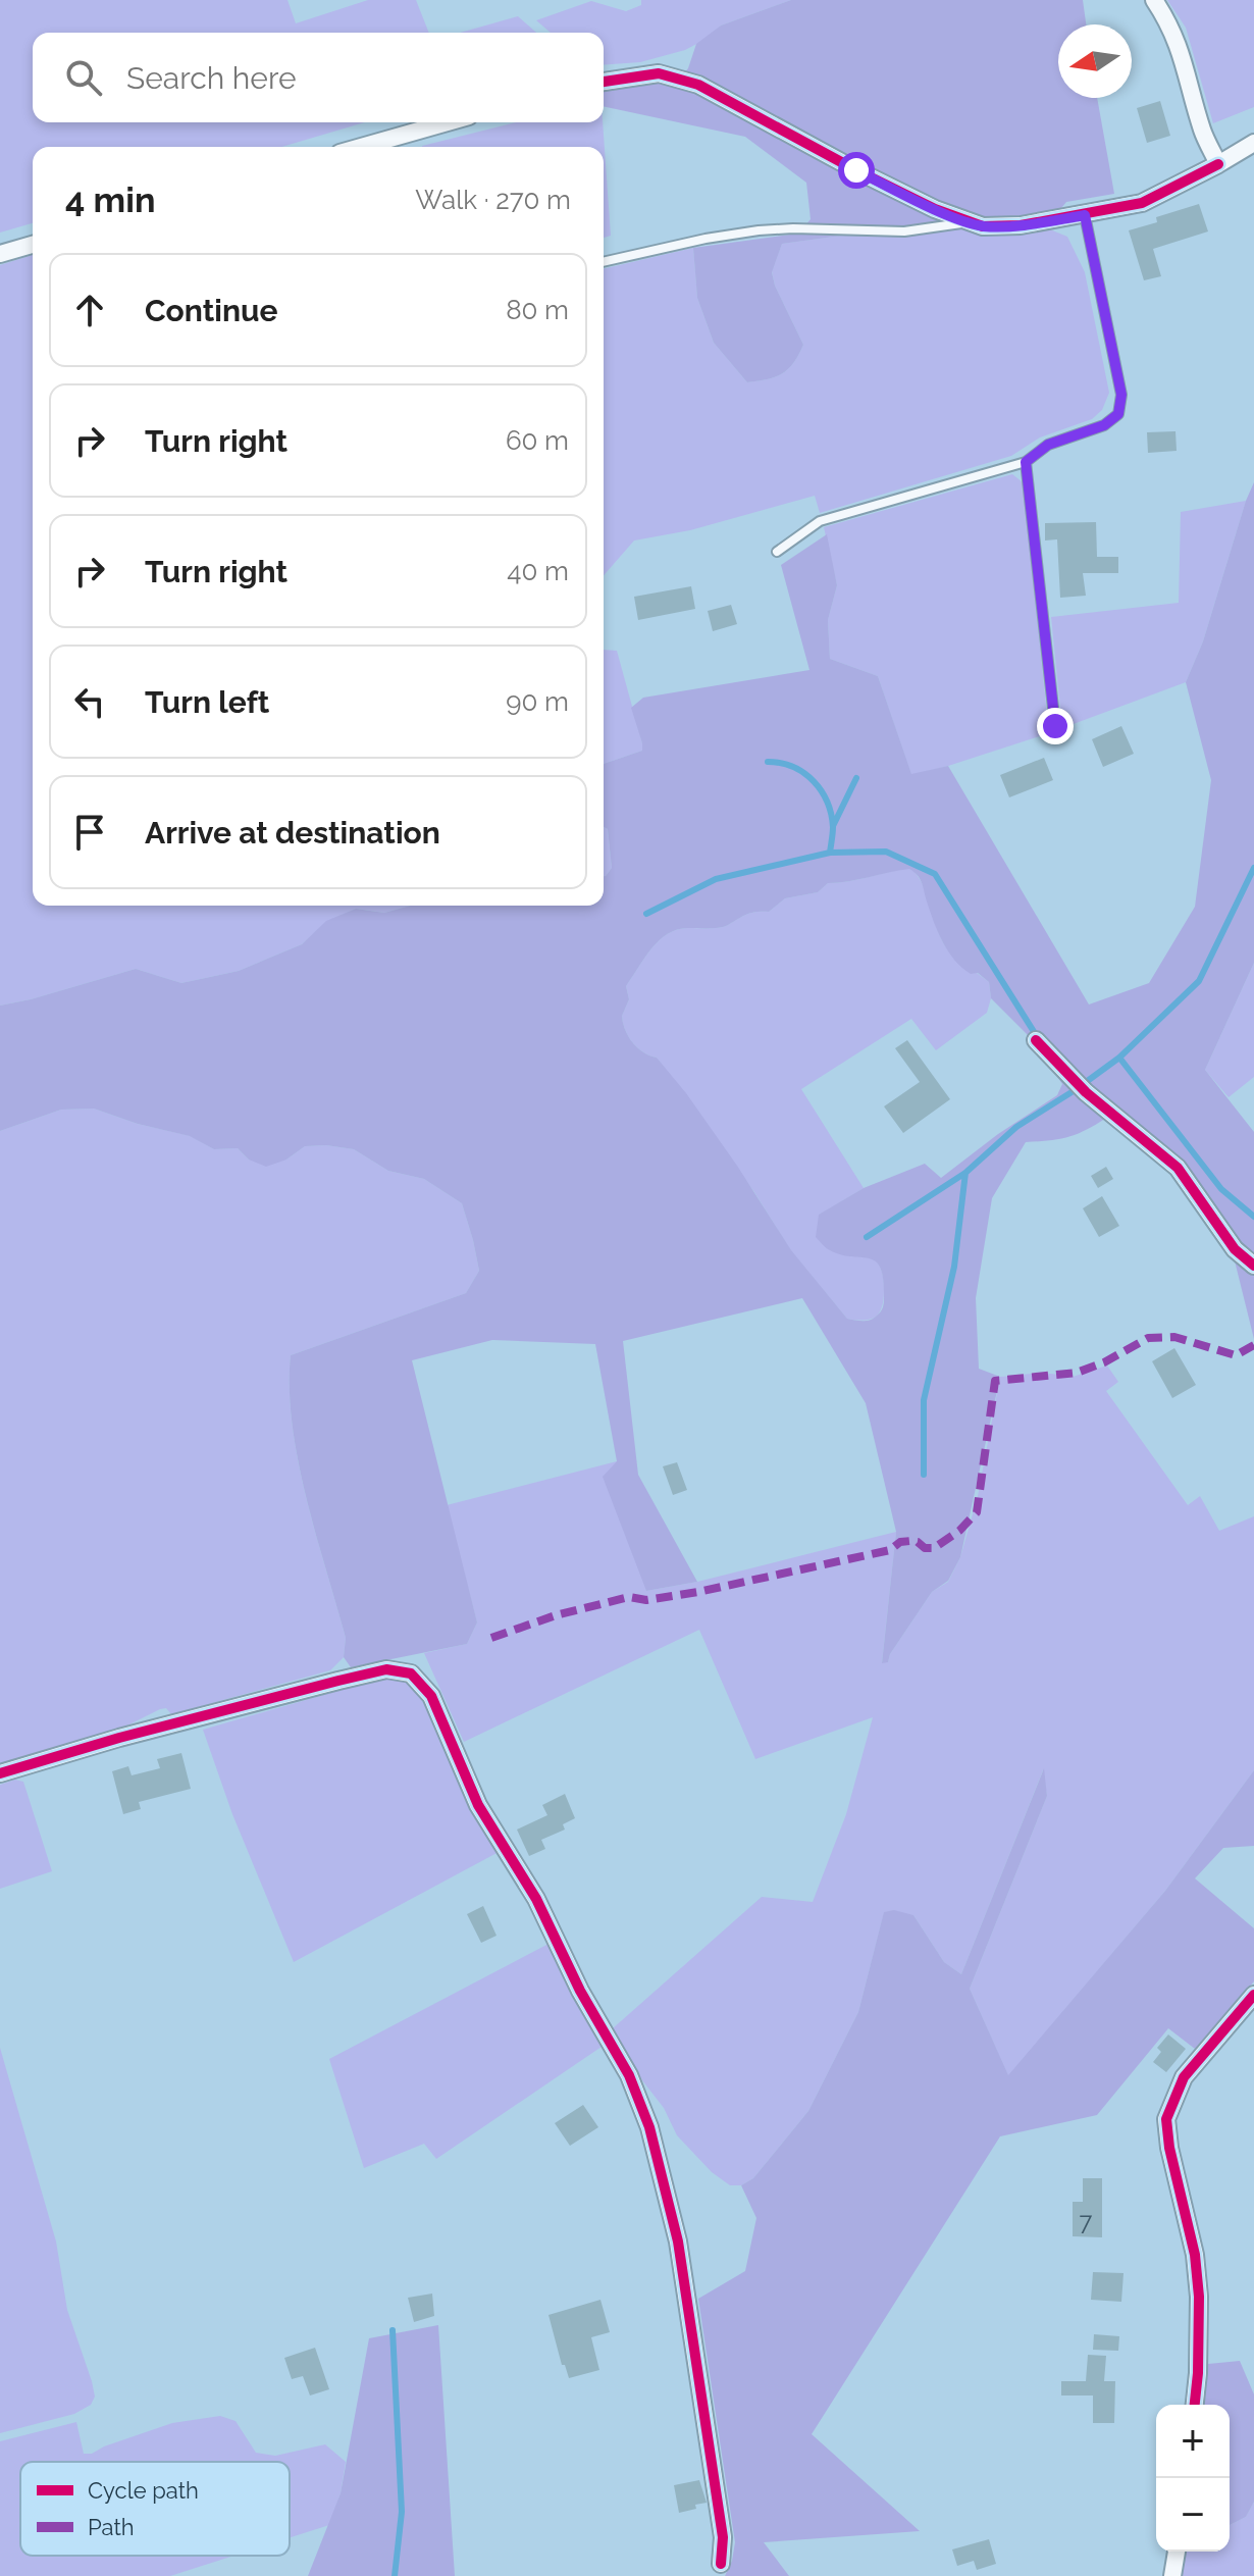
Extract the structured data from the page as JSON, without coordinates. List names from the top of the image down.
{
  "house_numbers": ["7"],
  "legend": ["Cycle path", "Path"],
  "north": "left",
  "page": {
    "search": "Search here",
    "heading": ["4 min", "Walk · 270 m"],
    "list": [
      ["Continue", "80 m"],
      ["Turn right", "60 m"],
      ["Turn right", "40 m"],
      ["Turn left", "90 m"],
      "Arrive at destination"
    ],
    "map_buttons": ["+", "−"]
  }
}
